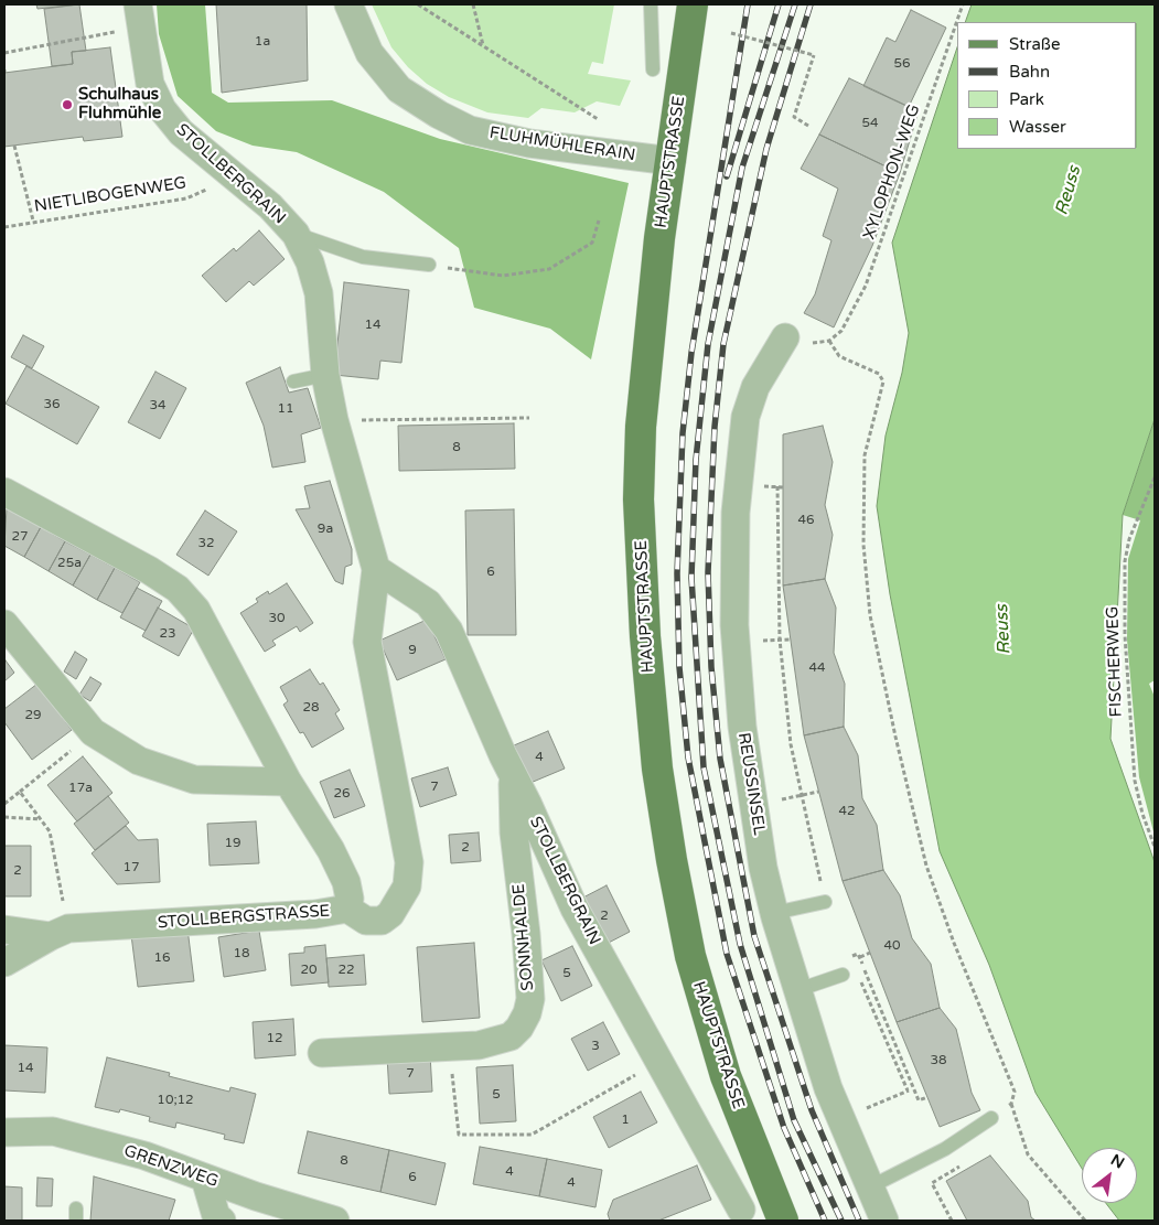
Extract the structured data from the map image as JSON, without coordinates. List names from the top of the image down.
{
  "streets": {
    "main road": ["HAUPTSTRASSE"],
    "street": [
      "FLUHMÜHLERAIN",
      "STOLLBERGRAIN",
      "REUSSINSEL",
      "STOLLBERGSTRASSE",
      "SONNHALDE",
      "GRENZWEG"
    ],
    "path": ["XYLOPHON-WEG", "NIETLIBOGENWEG", "FISCHERWEG"]
  },
  "crossings": [
    ["FLUHMÜHLERAIN", "HAUPTSTRASSE"],
    ["STOLLBERGRAIN", "STOLLBERGSTRASSE"],
    ["STOLLBERGRAIN", "SONNHALDE"]
  ],
  "water": ["Reuss"],
  "places": ["Schulhaus Fluhmühle"],
  "house_numbers": [
    "1a",
    "56",
    "54",
    "14",
    "36",
    "34",
    "11",
    "8",
    "46",
    "9a",
    "27",
    "32",
    "25a",
    "6",
    "30",
    "23",
    "9",
    "44",
    "28",
    "29",
    "4",
    "7",
    "17a",
    "26",
    "42",
    "19",
    "2",
    "17",
    "2",
    "2",
    "40",
    "18",
    "16",
    "20",
    "22",
    "5",
    "12",
    "3",
    "38",
    "14",
    "7",
    "5",
    "10;12",
    "1",
    "8",
    "4",
    "6",
    "4"
  ],
  "legend": [
    "Straße",
    "Bahn",
    "Park",
    "Wasser"
  ],
  "north": "top right"
}
